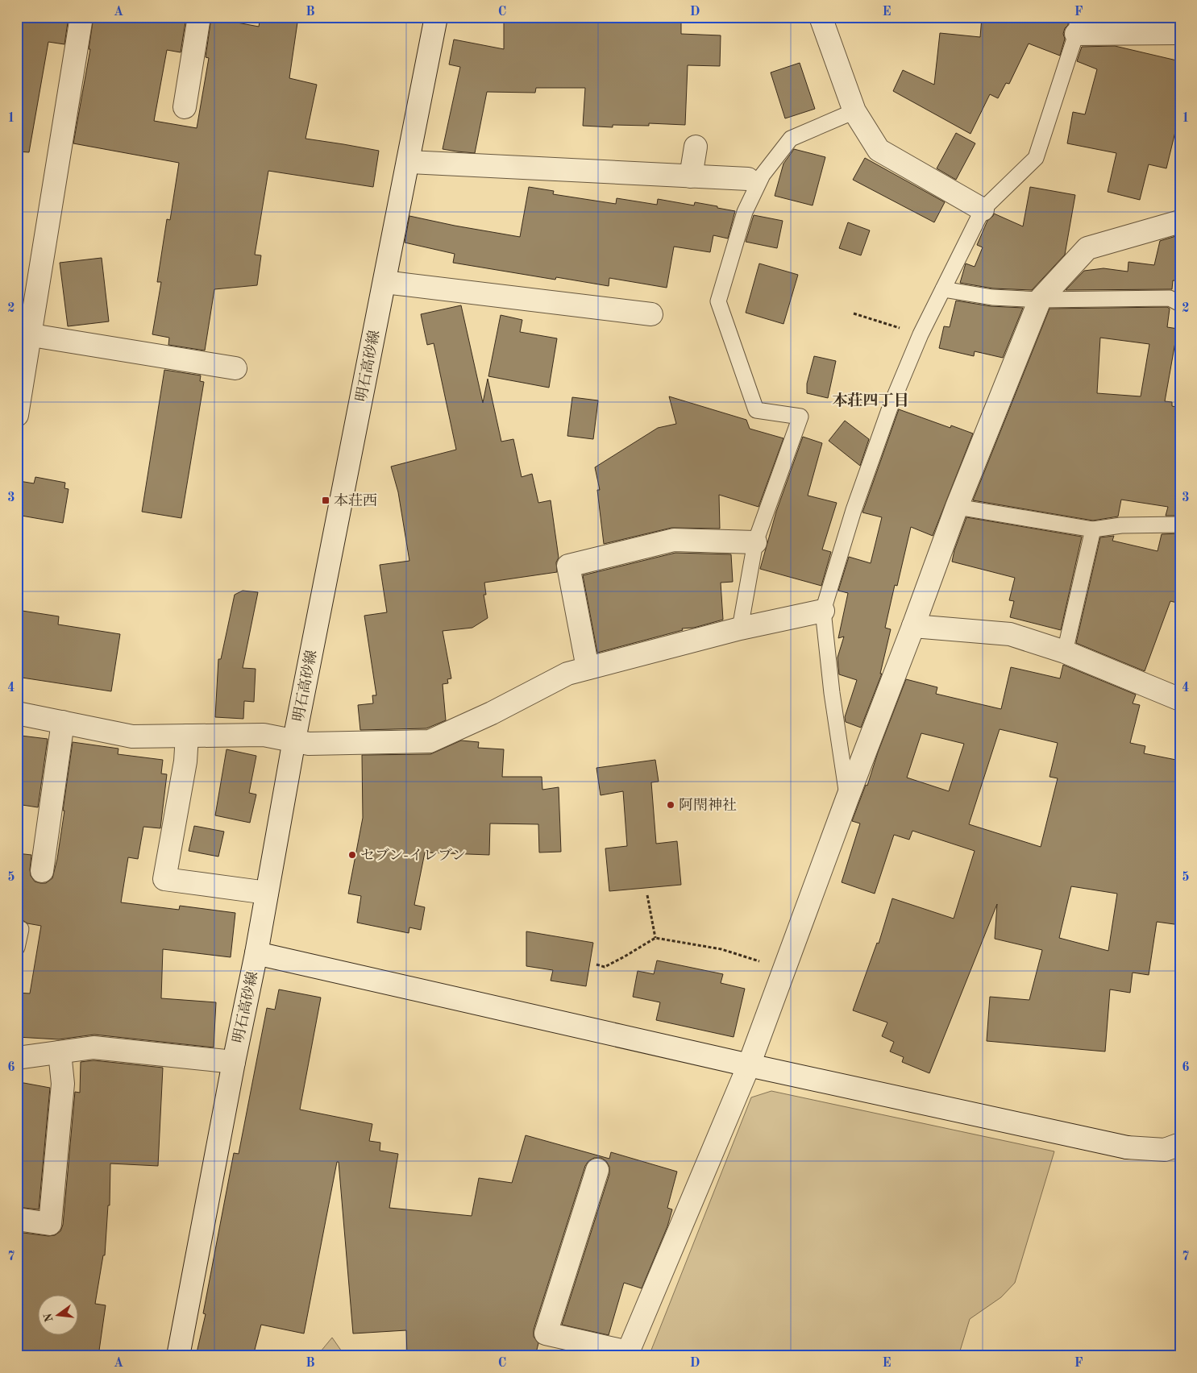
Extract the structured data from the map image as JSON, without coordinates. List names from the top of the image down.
{
  "streets": {
    "street": ["明石高砂線"]
  },
  "districts": ["本荘四丁目"],
  "places": {
    "transit": ["本荘西"],
    "other": ["阿閇神社", "セブン-イレブン"]
  },
  "north": "left",
  "grid": {
    "columns": [
      "A",
      "B",
      "C",
      "D",
      "E",
      "F"
    ],
    "rows": [
      "1",
      "2",
      "3",
      "4",
      "5",
      "6",
      "7"
    ]
  }
}
